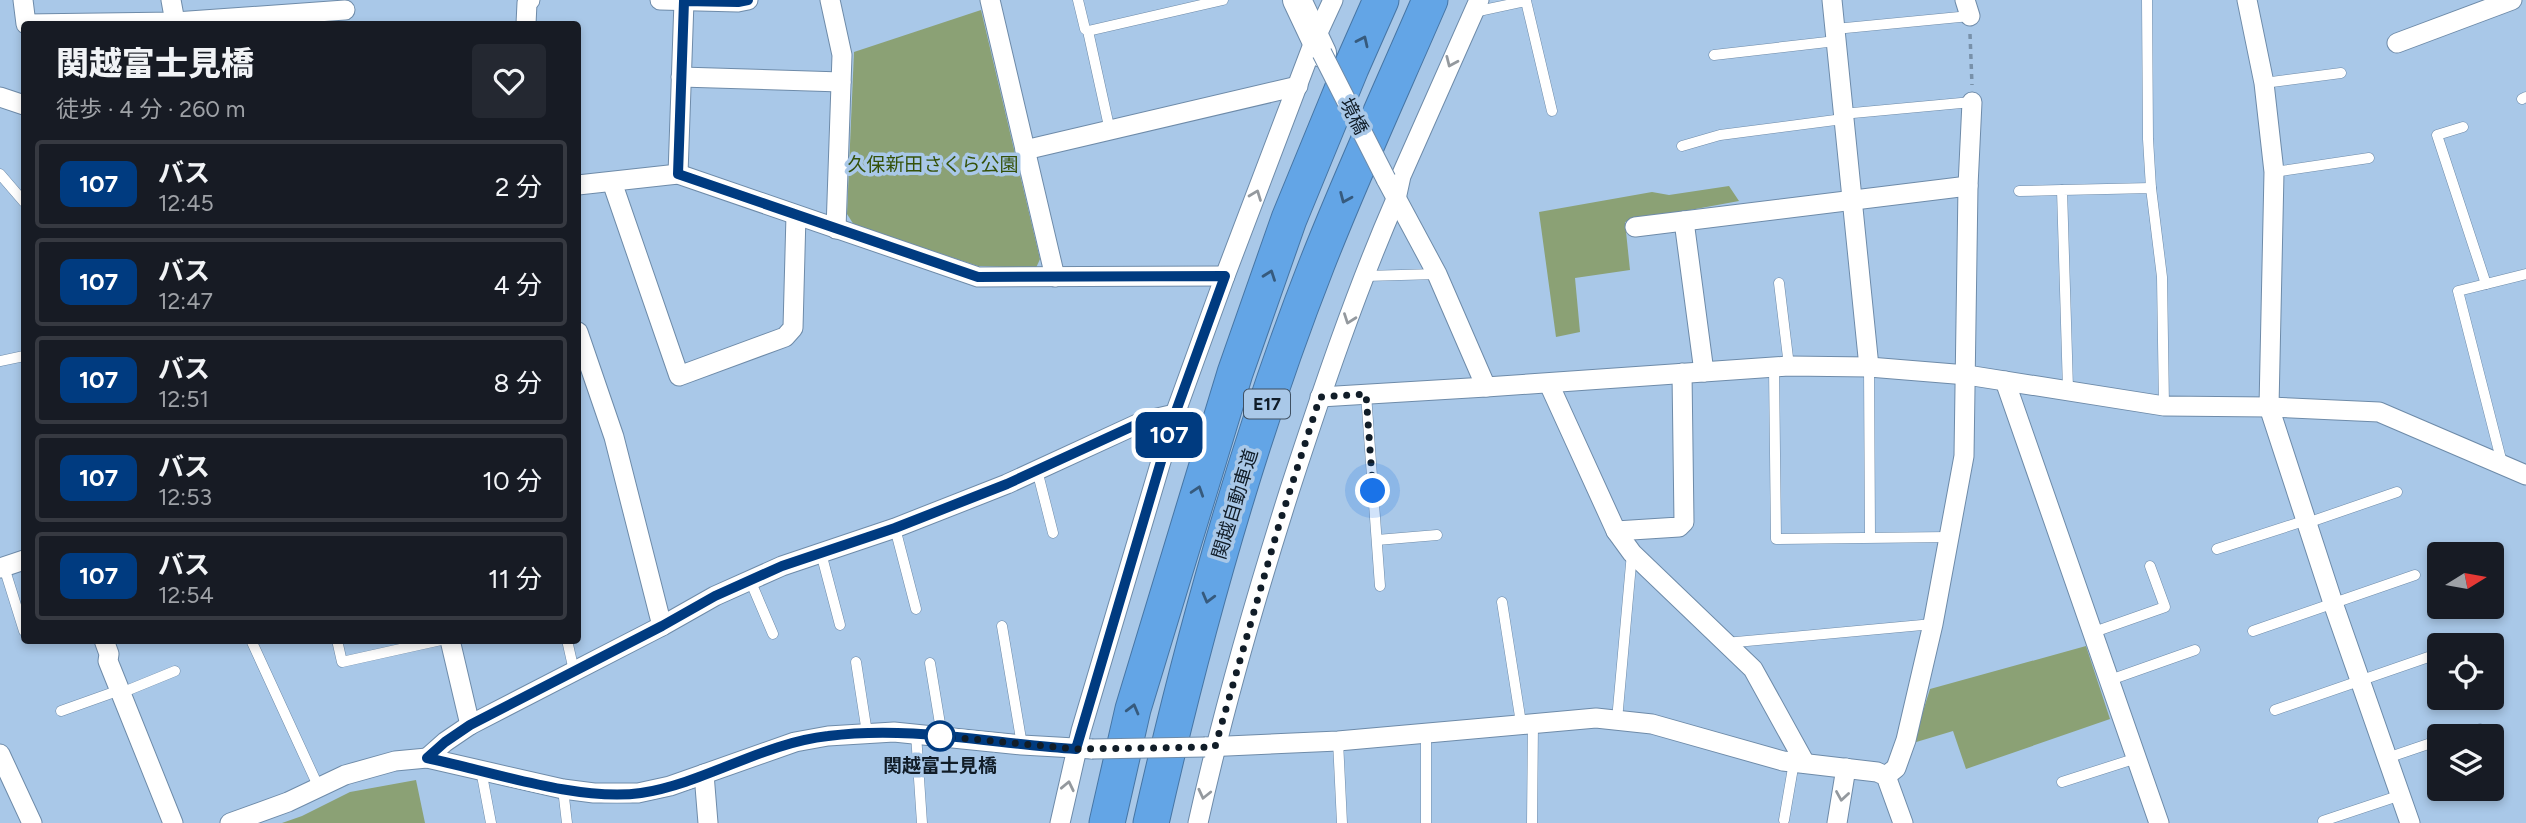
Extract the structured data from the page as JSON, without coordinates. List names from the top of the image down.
{
  "streets": {
    "highway": ["E17", "関越自動車道"],
    "street": ["境橋"]
  },
  "parks": ["久保新田さくら公園"],
  "places": ["関越富士見橋"],
  "lines": ["bus line 107"],
  "north": "right",
  "page": {
    "on_map": "107",
    "heading": ["関越富士見橋", "徒歩 · 4 分 · 260 m"],
    "list": [
      {
        "mark": "107",
        "name": "バス",
        "note": "12:45",
        "value": "2 分"
      },
      {
        "mark": "107",
        "name": "バス",
        "note": "12:47",
        "value": "4 分"
      },
      {
        "mark": "107",
        "name": "バス",
        "note": "12:51",
        "value": "8 分"
      },
      {
        "mark": "107",
        "name": "バス",
        "note": "12:53",
        "value": "10 分"
      },
      {
        "mark": "107",
        "name": "バス",
        "note": "12:54",
        "value": "11 分"
      }
    ]
  }
}
